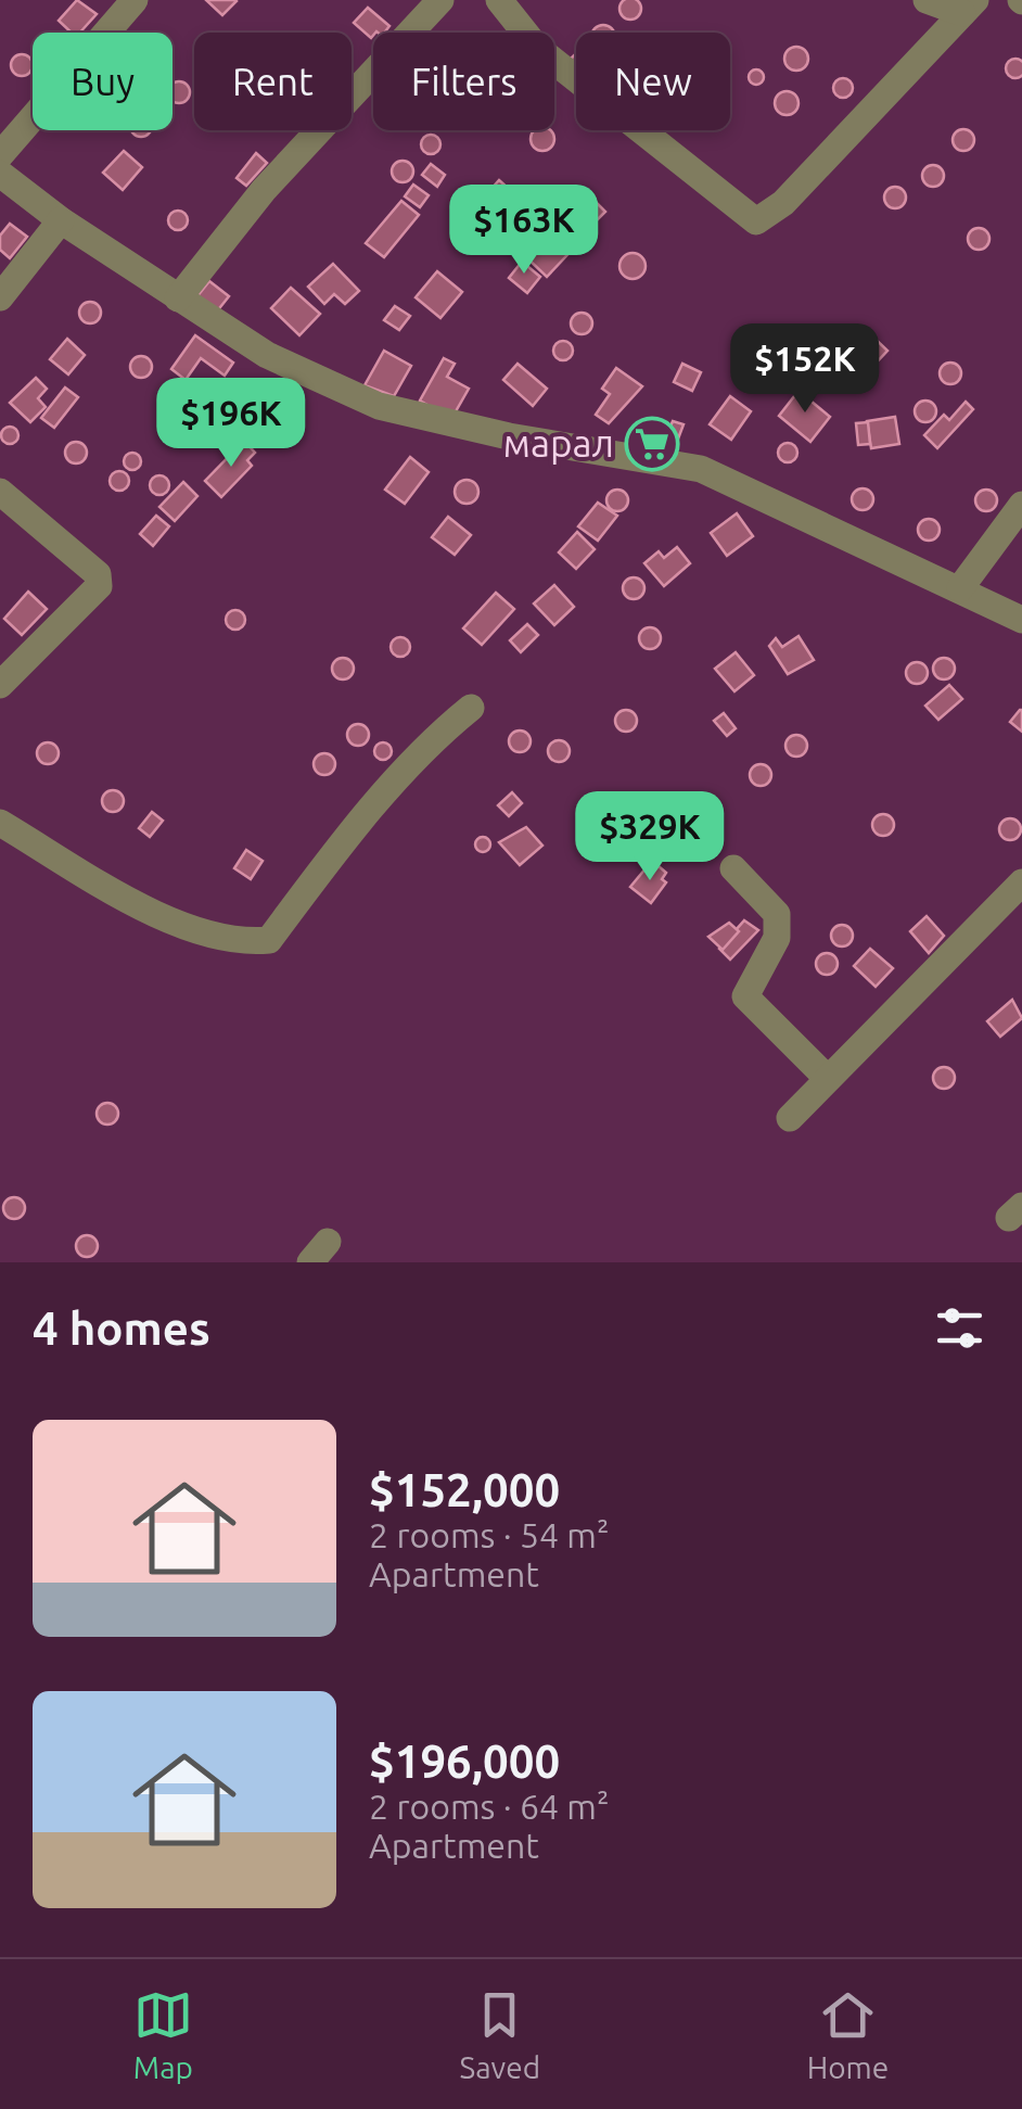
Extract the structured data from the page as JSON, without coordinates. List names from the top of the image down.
{
  "places": {
    "supermarket": ["марал"]
  },
  "page": {
    "chip": [
      "Buy",
      "Rent",
      "Filters",
      "New"
    ],
    "price": [
      "$163K",
      "$152K",
      "$196K",
      "$329K"
    ],
    "heading": "4 homes",
    "list": [
      {
        "name": "$152,000",
        "note": "2 rooms · 54 m² · Apartment"
      },
      {
        "name": "$196,000",
        "note": "2 rooms · 64 m² · Apartment"
      }
    ],
    "tabs": ["Map", "Saved", "Home"]
  }
}
